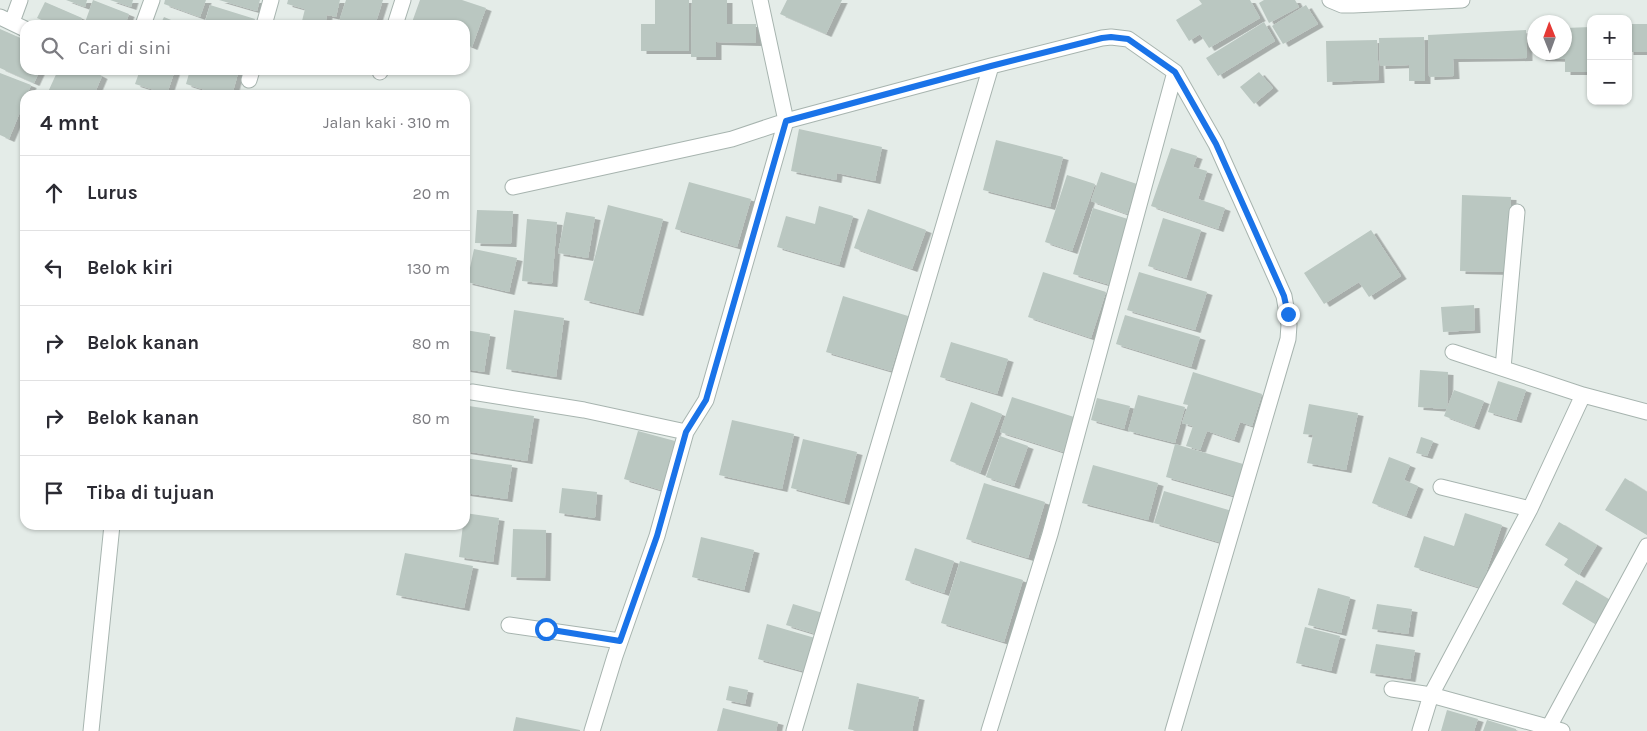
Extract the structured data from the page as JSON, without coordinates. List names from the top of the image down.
{
  "north": "top",
  "page": {
    "map_buttons": ["+", "−"],
    "search": "Cari di sini",
    "heading": ["4 mnt", "Jalan kaki · 310 m"],
    "list": [
      ["Lurus", "20 m"],
      ["Belok kiri", "130 m"],
      ["Belok kanan", "80 m"],
      ["Belok kanan", "80 m"],
      "Tiba di tujuan"
    ]
  }
}
